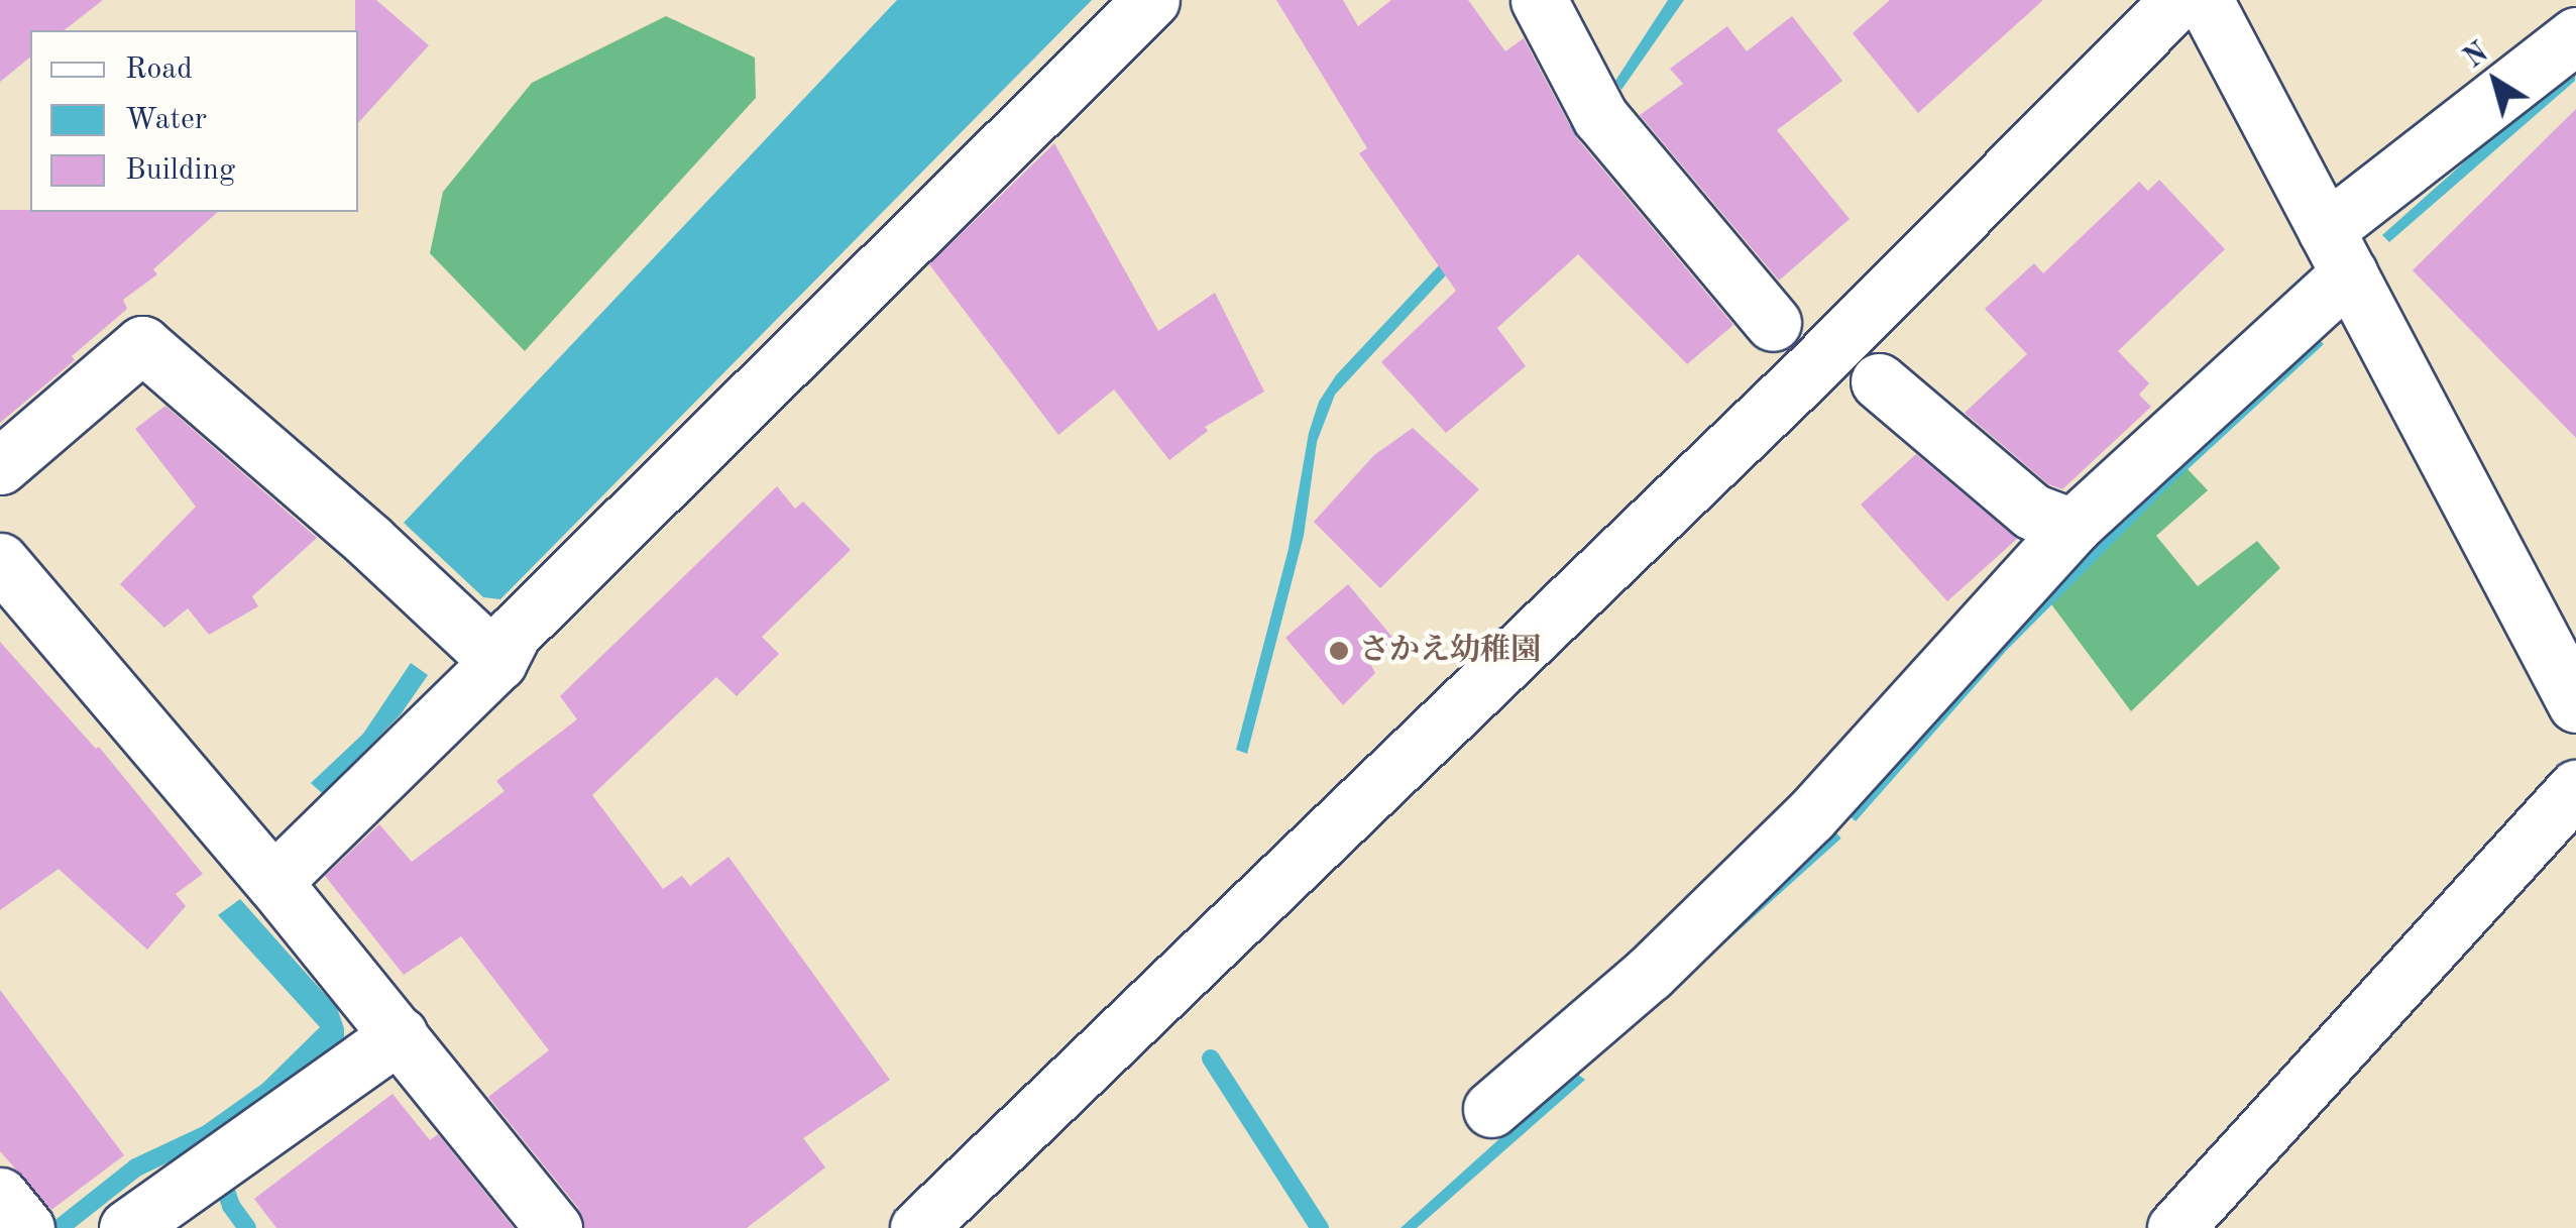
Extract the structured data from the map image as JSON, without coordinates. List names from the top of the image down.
{
  "places": ["さかえ幼稚園"],
  "legend": ["Road", "Water", "Building"],
  "north": "top left"
}
